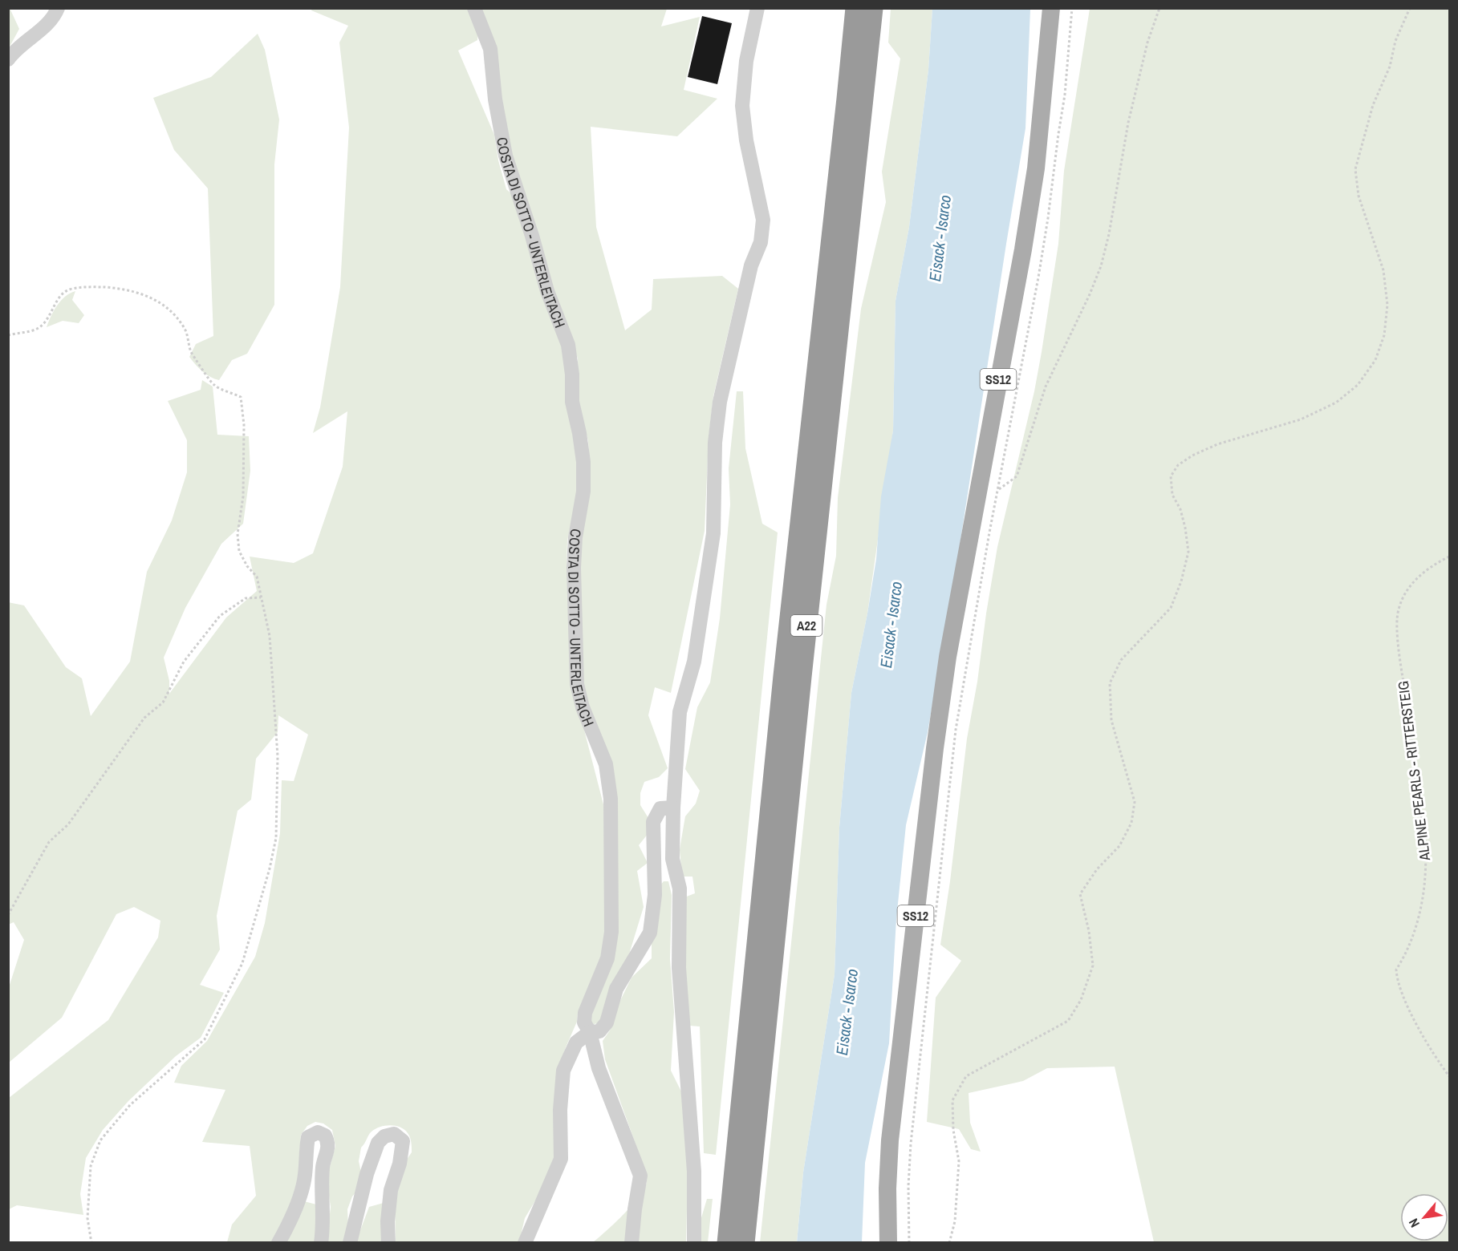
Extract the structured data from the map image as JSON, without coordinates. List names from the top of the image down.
{
  "streets": {
    "highway": ["A22"],
    "main road": ["SS12"],
    "street": ["COSTA DI SOTTO - UNTERLEITACH"],
    "path": ["ALPINE PEARLS - RITTERSTEIG"]
  },
  "water": ["Eisack - Isarco"],
  "north": "bottom left"
}
